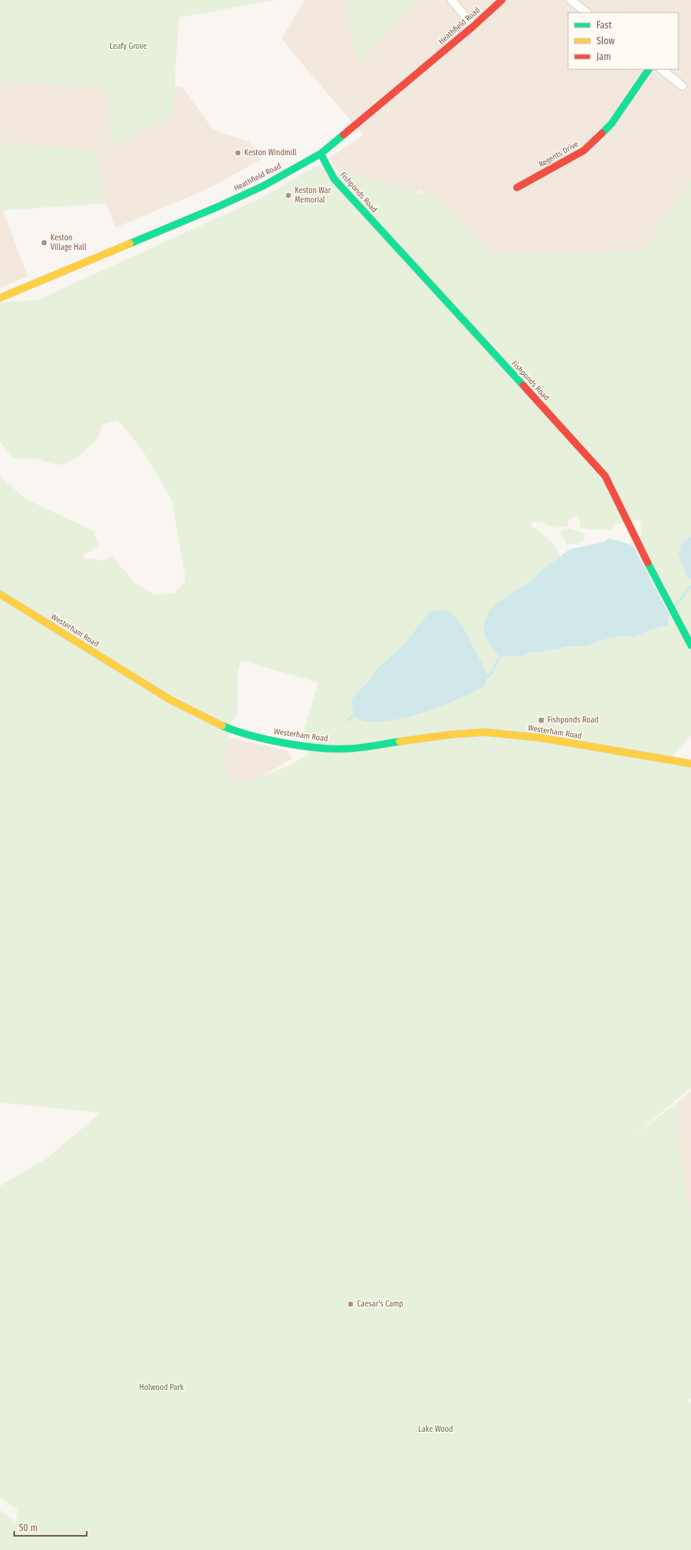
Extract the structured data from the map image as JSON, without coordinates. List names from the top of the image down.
{
  "streets": {
    "main road": [
      "Heathfield Road",
      "Regents Drive",
      "Fishponds Road",
      "Westerham Road"
    ]
  },
  "crossings": [
    ["Heathfield Road", "Fishponds Road"]
  ],
  "parks": ["Leafy Grove", "Holwood Park", "Lake Wood"],
  "places": {
    "other": [
      "Keston Windmill",
      "Keston War Memorial",
      "Keston Village Hall",
      "Caesar's Camp"
    ],
    "transit": ["Fishponds Road"]
  },
  "legend": ["Fast", "Slow", "Jam"],
  "scale_bar": "50 m"
}
